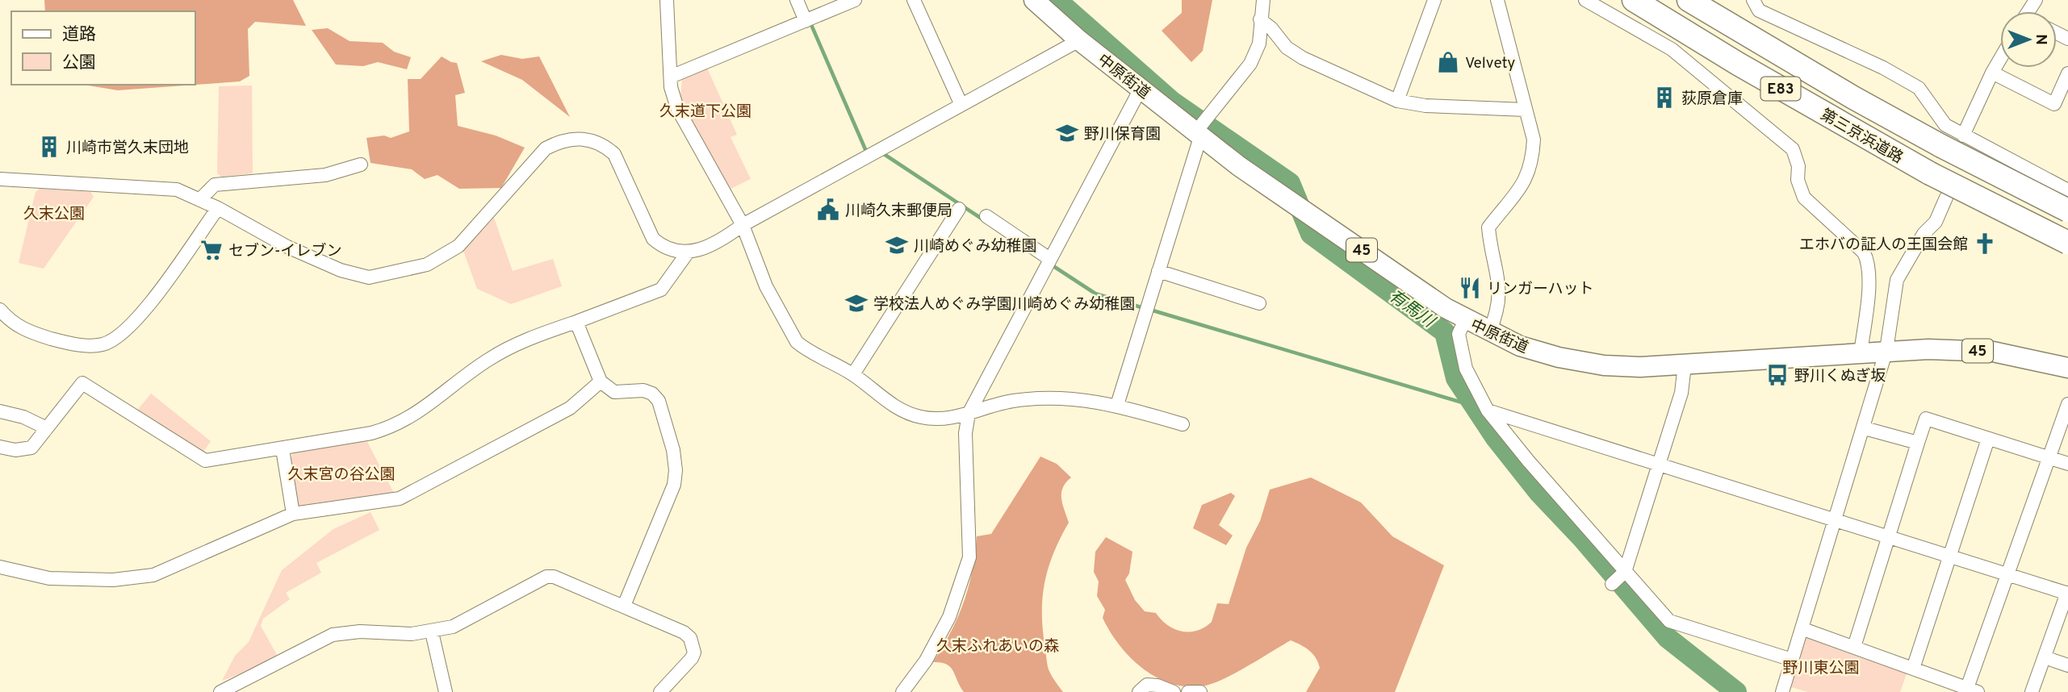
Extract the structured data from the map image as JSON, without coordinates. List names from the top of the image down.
{
  "streets": {
    "highway": ["E83", "第三京浜道路"],
    "main road": ["中原街道", "45"]
  },
  "water": ["有馬川"],
  "parks": [
    "久末道下公園",
    "久末公園",
    "久末宮の谷公園",
    "久末ふれあいの森",
    "野川東公園"
  ],
  "places": {
    "shop": ["Velvety"],
    "building": ["荻原倉庫", "川崎市営久末団地"],
    "school or university": ["野川保育園", "川崎めぐみ幼稚園", "学校法人めぐみ学園川崎めぐみ幼稚園"],
    "public building": ["川崎久末郵便局"],
    "church": ["エホバの証人の王国会館"],
    "supermarket": ["セブン-イレブン"],
    "restaurant": ["リンガーハット"],
    "bus stop": ["野川くぬぎ坂"]
  },
  "legend": ["道路", "公園"],
  "north": "right"
}
